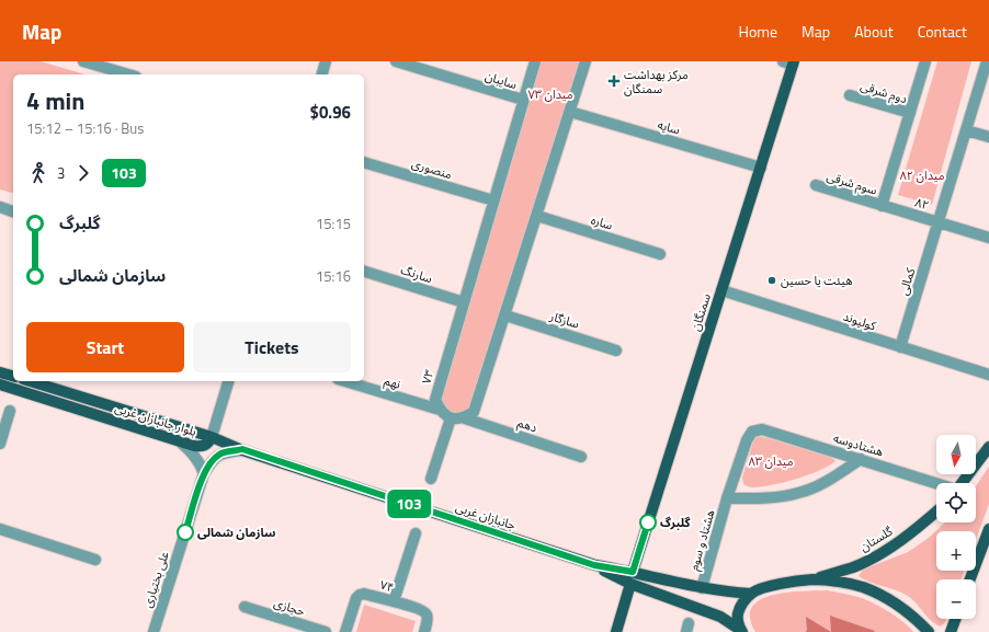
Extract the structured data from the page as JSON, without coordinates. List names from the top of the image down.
{
  "streets": {
    "main road": [
      "سمنگان",
      "بلوار جانبازان غربی",
      "جانبازان غربی",
      "گلستان"
    ],
    "street": [
      "سایبان",
      "دوم شرقی",
      "سایه",
      "منصوری",
      "سوم شرقی",
      "۸۲",
      "ساره",
      "سارنگ",
      "کمالی",
      "سازگار",
      "کولیوند",
      "۷۳",
      "نهم",
      "دهم",
      "هشتادوسه",
      "هشتاد و سوم",
      "علی بختیاری",
      "۷۴",
      "حجازی"
    ]
  },
  "crossings": [
    ["سایبان", "۷۳"],
    ["سایه", "سمنگان"],
    ["منصوری", "۷۳"],
    ["سوم شرقی", "۸۲"],
    ["۸۲", "کمالی"],
    ["سارنگ", "۷۳"],
    ["کمالی", "کولیوند"],
    ["سمنگان", "کولیوند"],
    ["سمنگان", "جانبازان غربی"],
    ["۷۳", "نهم"],
    ["بلوار جانبازان غربی", "جانبازان غربی"],
    ["هشتادوسه", "هشتاد و سوم"],
    ["جانبازان غربی", "هشتاد و سوم"],
    ["جانبازان غربی", "علی بختیاری"]
  ],
  "parks": ["میدان ۷۳", "میدان ۸۲", "میدان ۸۳"],
  "places": {
    "health": ["مرکز بهداشت سمنگان"],
    "other": ["هیئت یا حسین", "گلبرگ", "سازمان شمالی"]
  },
  "lines": ["bus line 103"],
  "north": "bottom",
  "page": {
    "header": "Map",
    "nav": [
      "Home",
      "Map",
      "About",
      "Contact"
    ],
    "on_map": "103",
    "heading": ["4 min", "15:12 – 15:16 · Bus", "$0.96"],
    "legs": ["3", "103"],
    "list": [
      {
        "name": "گلبرگ",
        "value": "15:15"
      },
      {
        "name": "سازمان شمالی",
        "value": "15:16"
      }
    ],
    "buttons": ["Start", "Tickets"],
    "map_buttons": ["+", "−"]
  }
}
